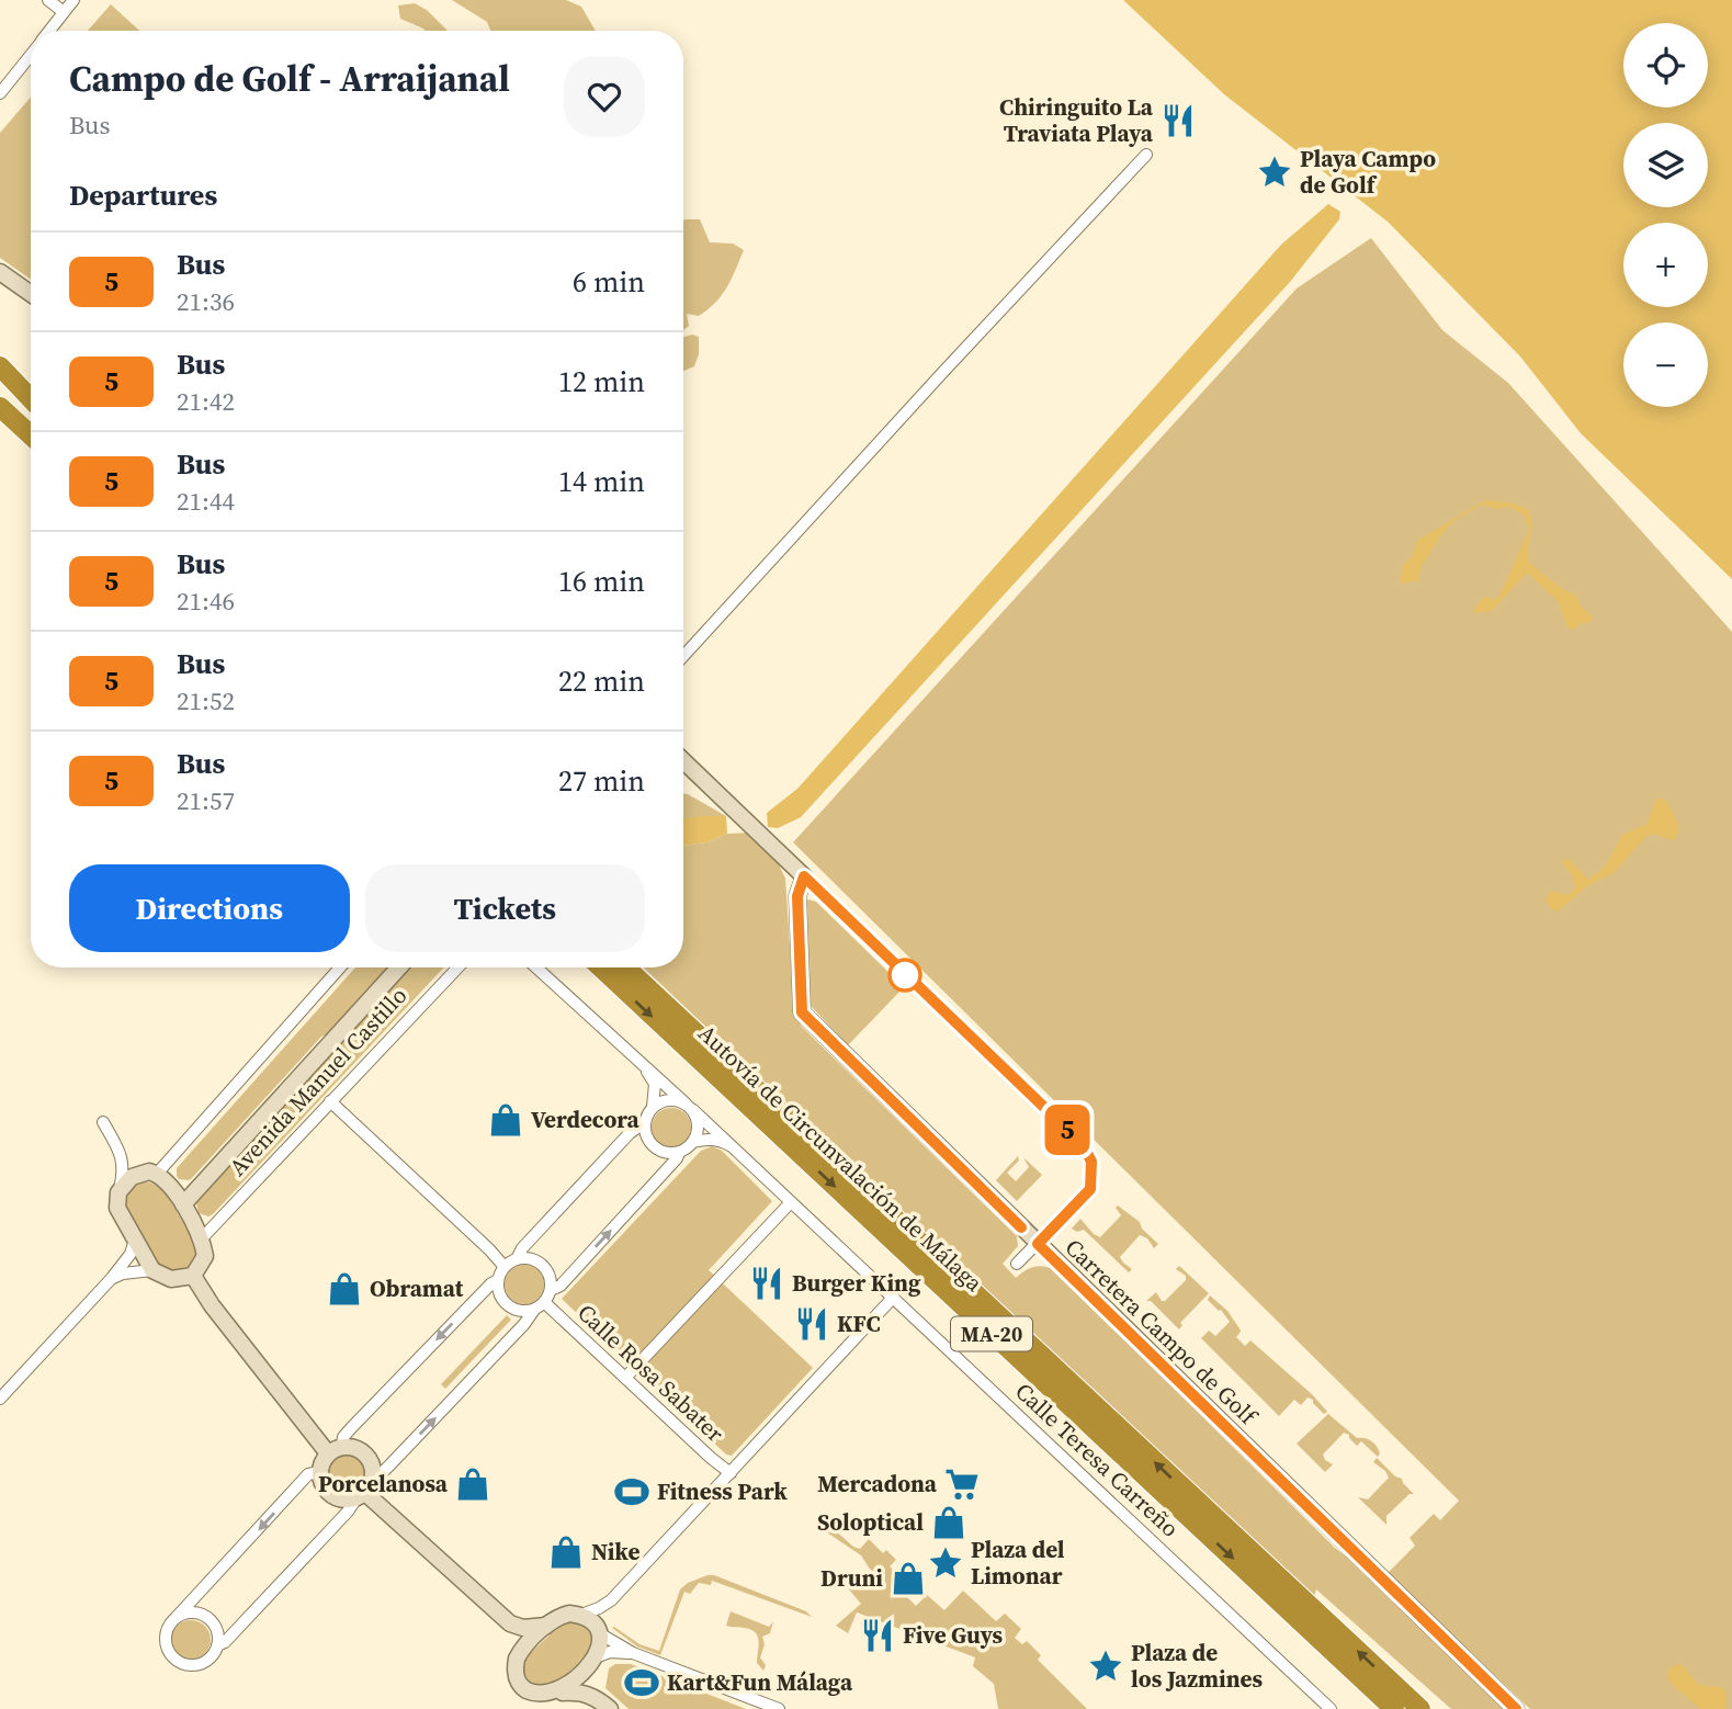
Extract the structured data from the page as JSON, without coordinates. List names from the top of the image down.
{
  "streets": {
    "highway": ["Autovía de Circunvalación de Málaga", "MA-20"],
    "main road": ["Avenida Manuel Castillo", "Carretera Campo de Golf"],
    "street": ["Calle Rosa Sabater", "Calle Teresa Carreño"]
  },
  "places": {
    "restaurant": [
      "Chiringuito La Traviata Playa",
      "Burger King",
      "KFC",
      "Five Guys"
    ],
    "place": ["Playa Campo de Golf", "Plaza del Limonar", "Plaza de los Jazmines"],
    "shop": [
      "Verdecora",
      "Obramat",
      "Porcelanosa",
      "Soloptical",
      "Nike",
      "Druni"
    ],
    "supermarket": ["Mercadona"],
    "sports": ["Fitness Park", "Kart&Fun Málaga"]
  },
  "lines": ["bus line 5"],
  "page": {
    "on_map": "5",
    "map_buttons": ["+", "−"],
    "heading": [
      ["Campo de Golf - Arraijanal", "Bus"],
      "Departures"
    ],
    "list": [
      {
        "mark": "5",
        "name": "Bus",
        "note": "21:36",
        "value": "6 min"
      },
      {
        "mark": "5",
        "name": "Bus",
        "note": "21:42",
        "value": "12 min"
      },
      {
        "mark": "5",
        "name": "Bus",
        "note": "21:44",
        "value": "14 min"
      },
      {
        "mark": "5",
        "name": "Bus",
        "note": "21:46",
        "value": "16 min"
      },
      {
        "mark": "5",
        "name": "Bus",
        "note": "21:52",
        "value": "22 min"
      },
      {
        "mark": "5",
        "name": "Bus",
        "note": "21:57",
        "value": "27 min"
      }
    ],
    "buttons": ["Directions", "Tickets"]
  }
}
